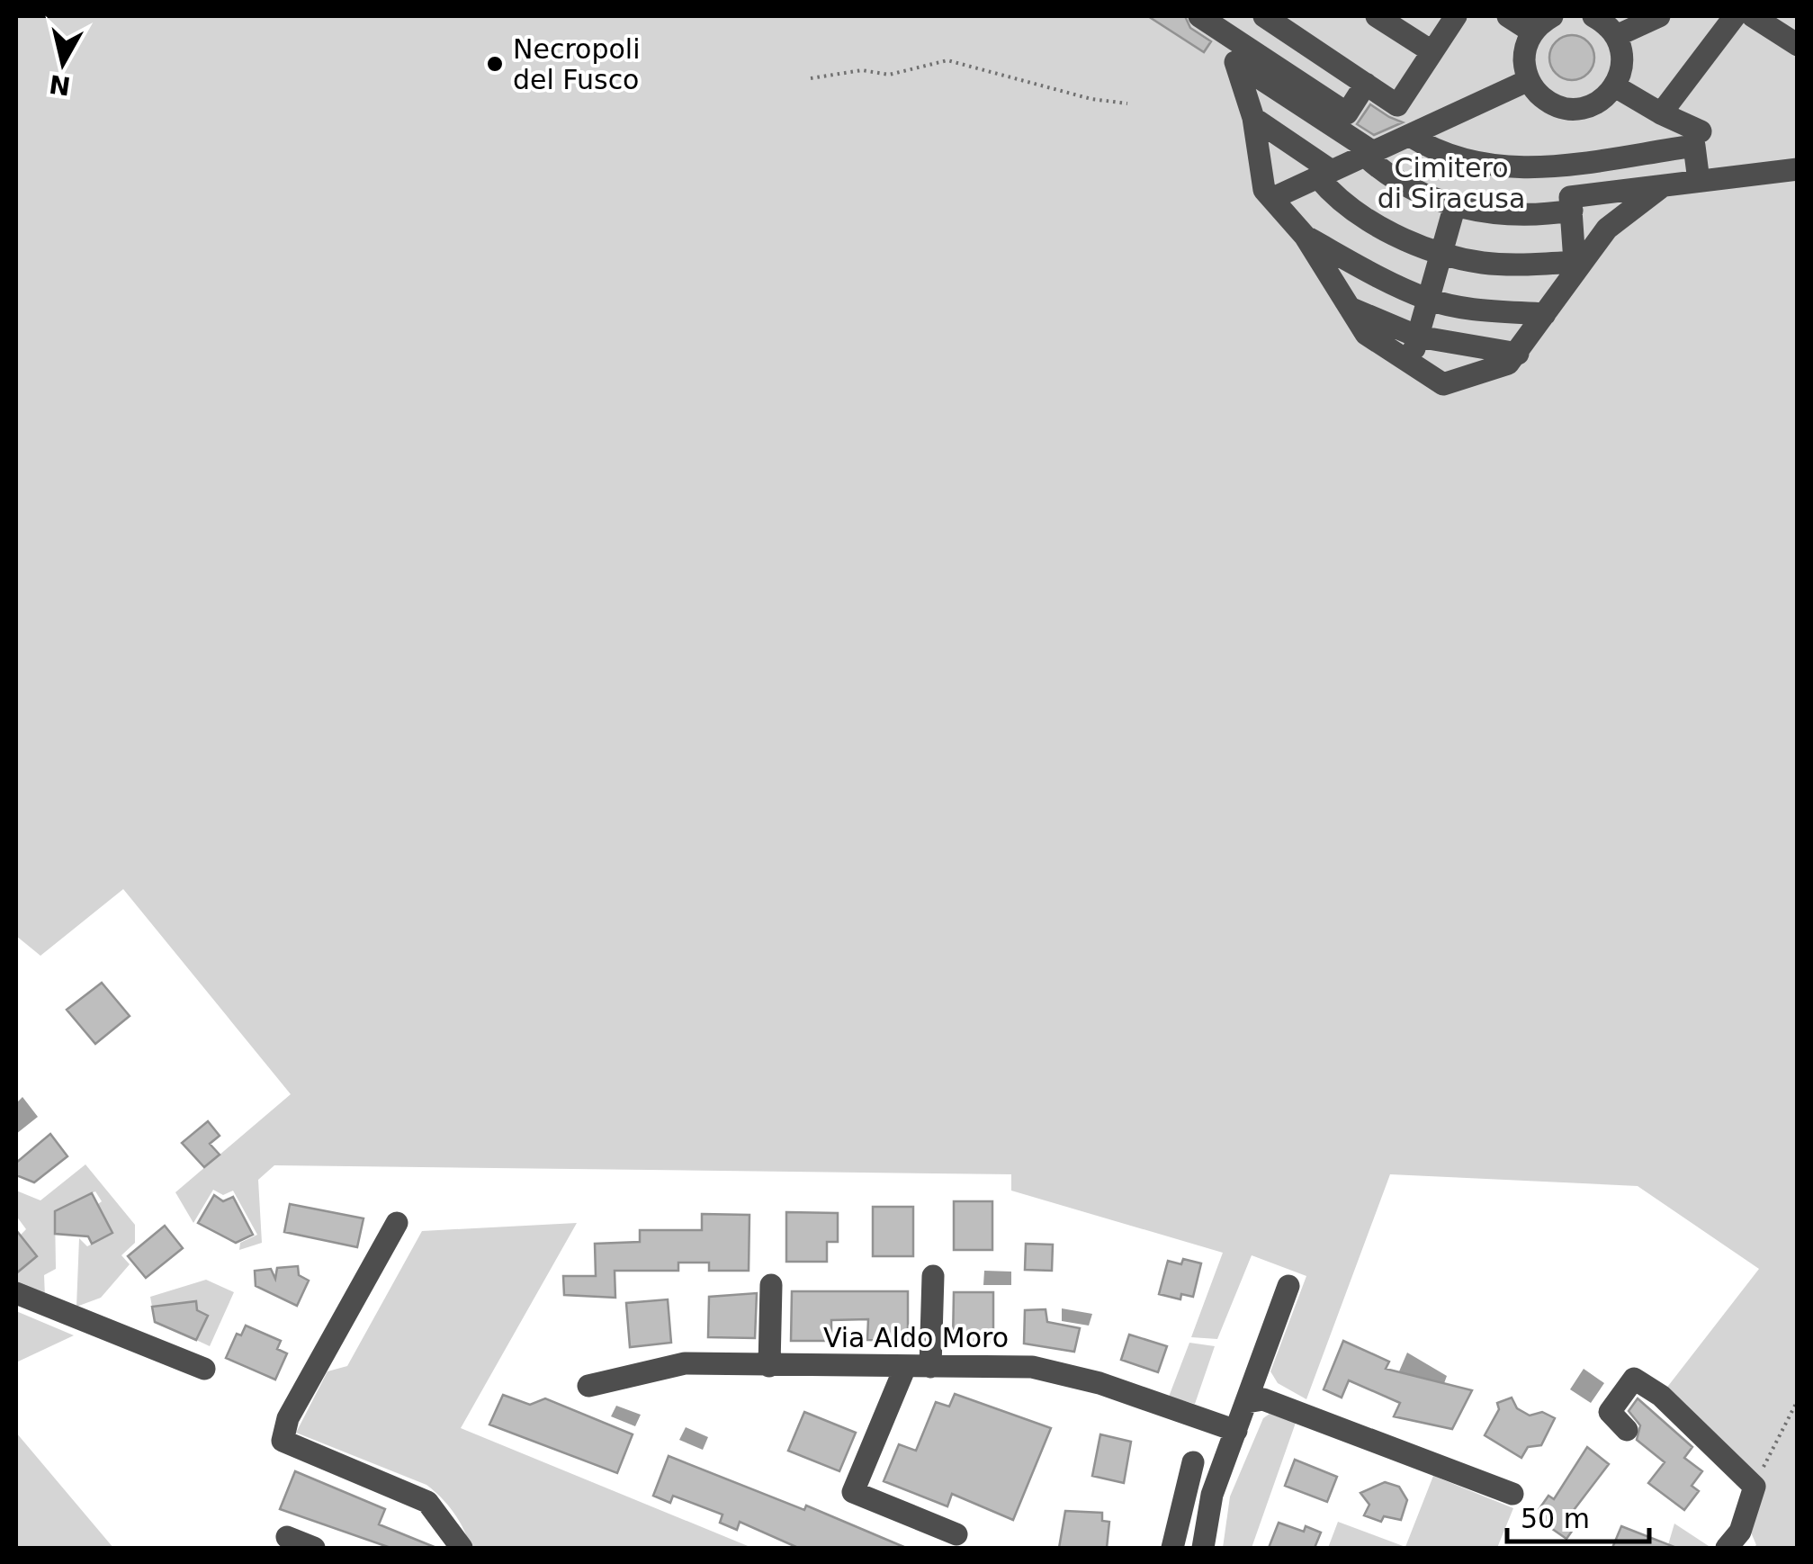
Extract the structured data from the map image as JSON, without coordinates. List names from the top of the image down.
{
  "streets": {
    "street": ["Via Aldo Moro"]
  },
  "parks": ["Cimitero di Siracusa"],
  "places": ["Necropoli del Fusco"],
  "scale_bar": "50 m",
  "north": "bottom"
}
